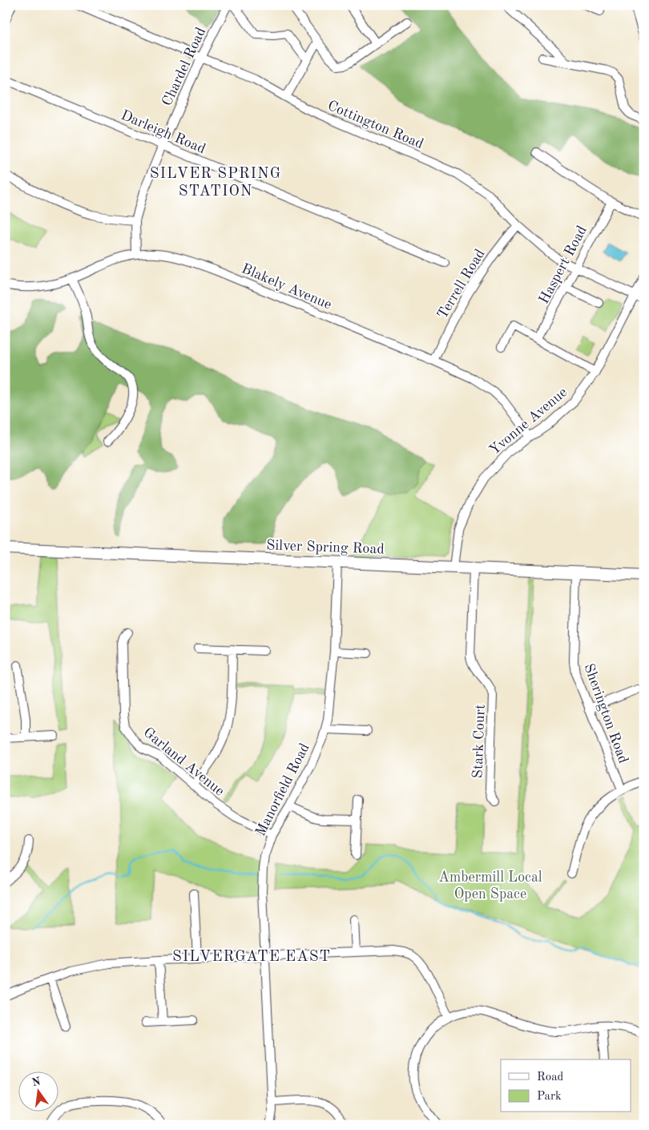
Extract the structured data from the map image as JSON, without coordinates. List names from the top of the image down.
{
  "streets": {
    "main road": ["Silver Spring Road"],
    "street": [
      "Chardel Road",
      "Cottington Road",
      "Darleigh Road",
      "Haspert Road",
      "Terrell Road",
      "Blakely Avenue",
      "Yvonne Avenue",
      "Sherington Road",
      "Stark Court",
      "Garland Avenue",
      "Manorfield Road"
    ]
  },
  "crossings": [
    ["Chardel Road", "Cottington Road"],
    ["Chardel Road", "Darleigh Road"],
    ["Chardel Road", "Blakely Avenue"],
    ["Cottington Road", "Haspert Road"],
    ["Cottington Road", "Terrell Road"],
    ["Cottington Road", "Yvonne Avenue"],
    ["Terrell Road", "Blakely Avenue"],
    ["Blakely Avenue", "Yvonne Avenue"],
    ["Yvonne Avenue", "Silver Spring Road"],
    ["Silver Spring Road", "Sherington Road"],
    ["Silver Spring Road", "Stark Court"],
    ["Silver Spring Road", "Manorfield Road"],
    ["Garland Avenue", "Manorfield Road"]
  ],
  "districts": ["SILVER SPRING STATION", "SILVERGATE EAST"],
  "parks": ["Ambermill Local Open Space"],
  "legend": ["Road", "Park"],
  "north": "top"
}
